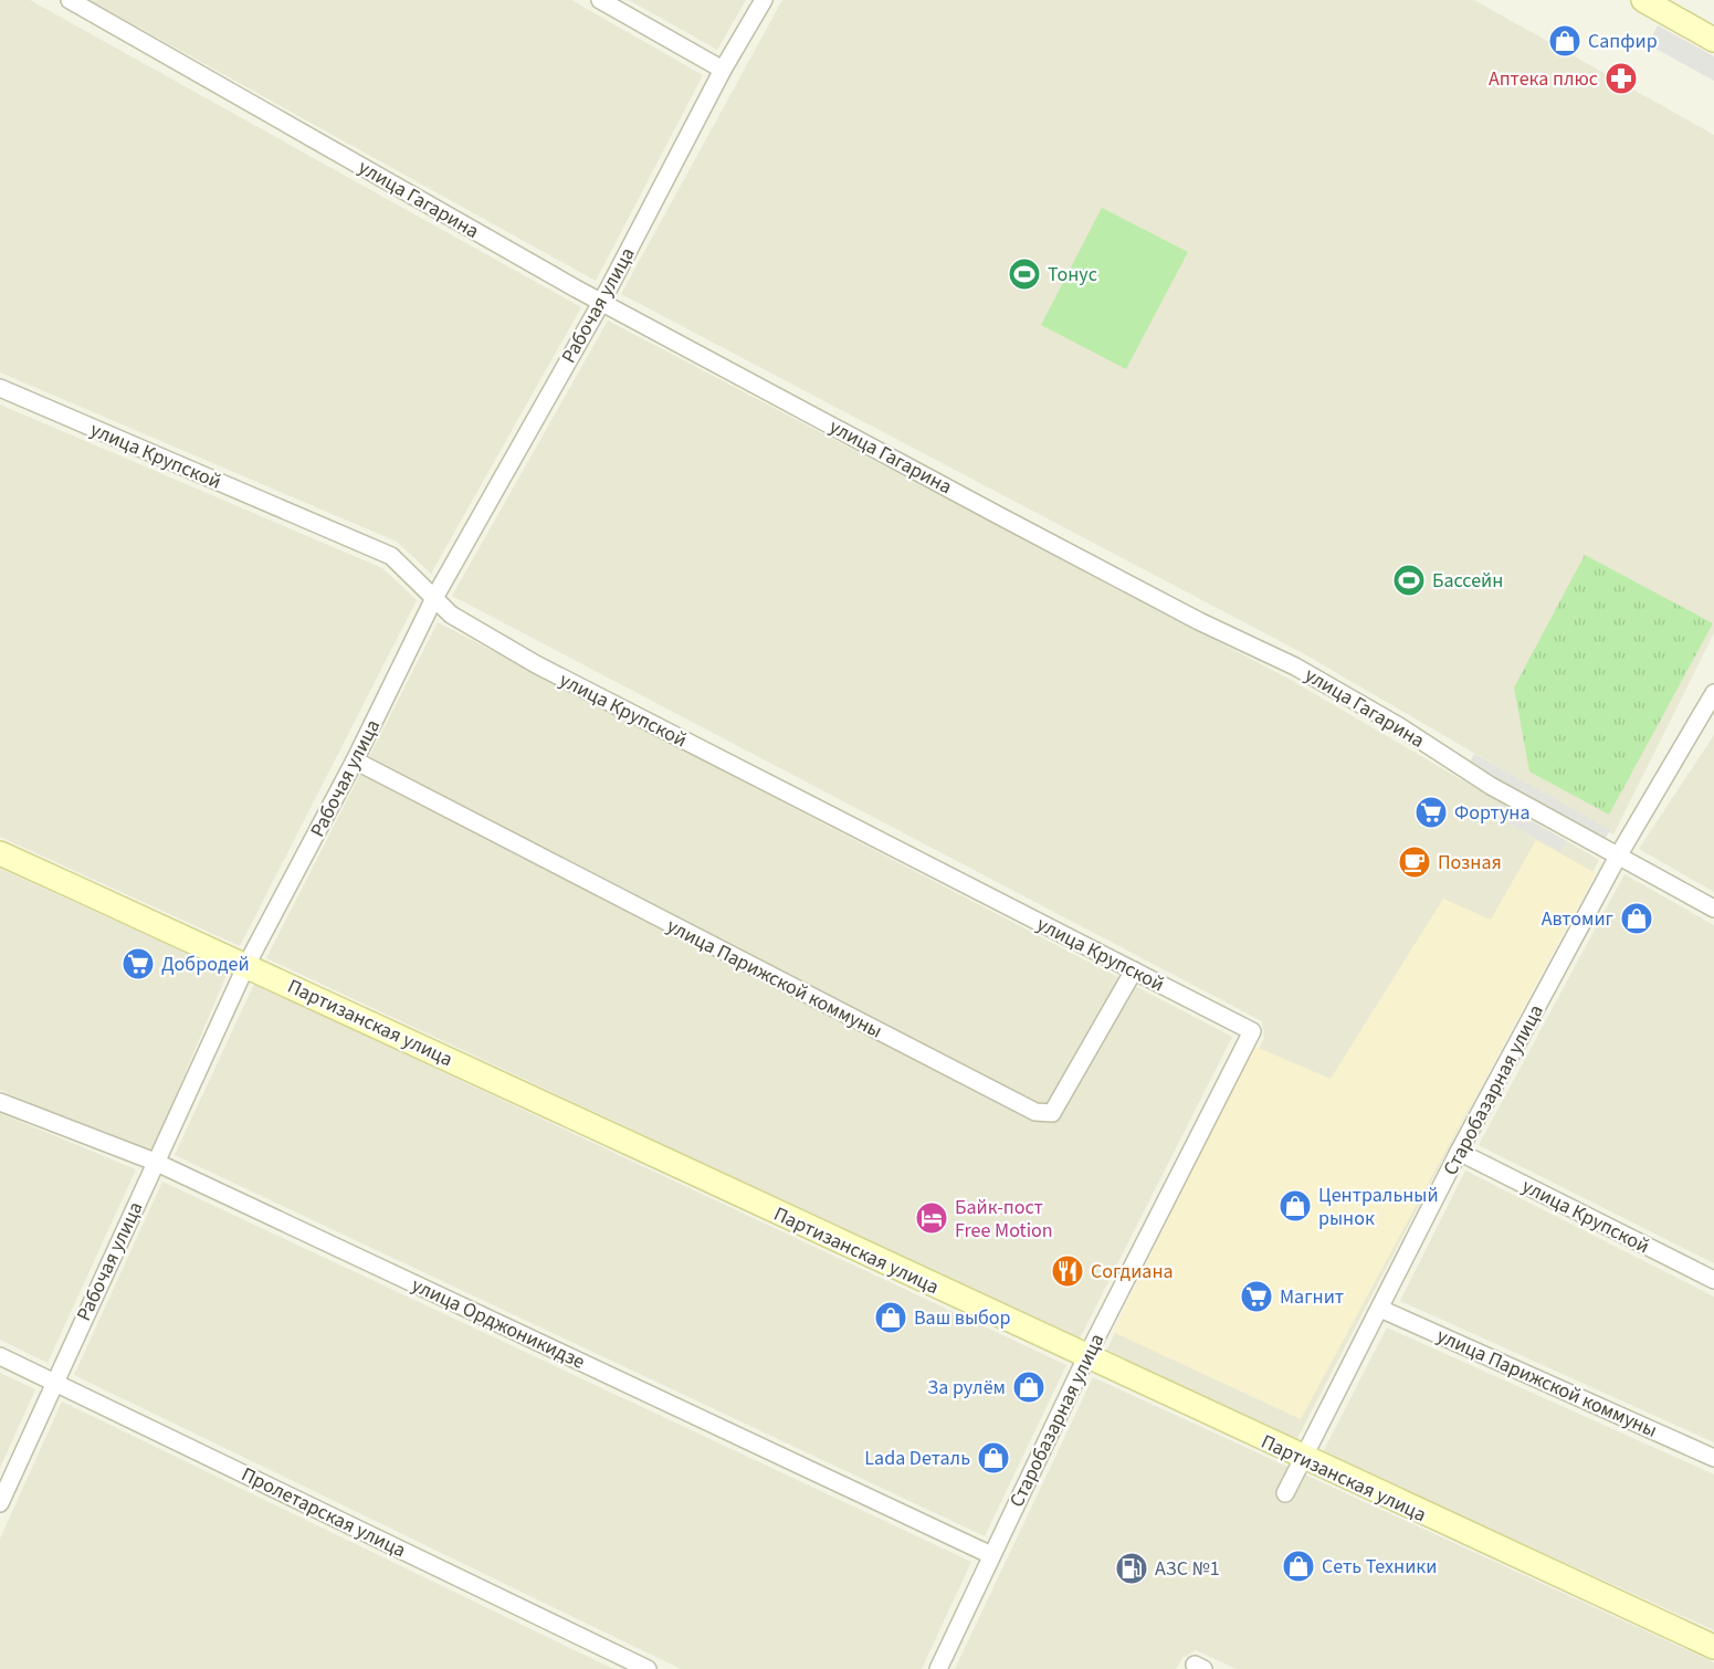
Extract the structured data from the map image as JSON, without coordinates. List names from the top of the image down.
{
  "streets": {
    "main road": ["Партизанская улица"],
    "street": [
      "улица Гагарина",
      "Рабочая улица",
      "улица Крупской",
      "улица Парижской коммуны",
      "Старобазарная улица",
      "улица Орджоникидзе",
      "Пролетарская улица"
    ]
  },
  "crossings": [
    ["улица Гагарина", "Рабочая улица"],
    ["улица Гагарина", "Старобазарная улица"],
    ["Рабочая улица", "улица Крупской"],
    ["Рабочая улица", "улица Парижской коммуны"],
    ["Рабочая улица", "Партизанская улица"],
    ["Рабочая улица", "улица Орджоникидзе"],
    ["Рабочая улица", "Пролетарская улица"],
    ["улица Крупской", "улица Парижской коммуны"],
    ["улица Крупской", "Старобазарная улица"],
    ["улица Парижской коммуны", "Старобазарная улица"],
    ["Партизанская улица", "Старобазарная улица"],
    ["Старобазарная улица", "улица Орджоникидзе"]
  ],
  "places": {
    "shop": [
      "Сапфир",
      "Автомиг",
      "Центральный рынок",
      "Ваш выбор",
      "За рулём",
      "Lada Dеталь",
      "Сеть Техники"
    ],
    "pharmacy": ["Аптека плюс"],
    "sports": ["Тонус", "Бассейн"],
    "supermarket": ["Фортуна", "Добродей", "Магнит"],
    "cafe": ["Позная"],
    "hotel": ["Байк-пост Free Motion"],
    "restaurant": ["Согдиана"],
    "fuel station": ["АЗС №1"]
  }
}
